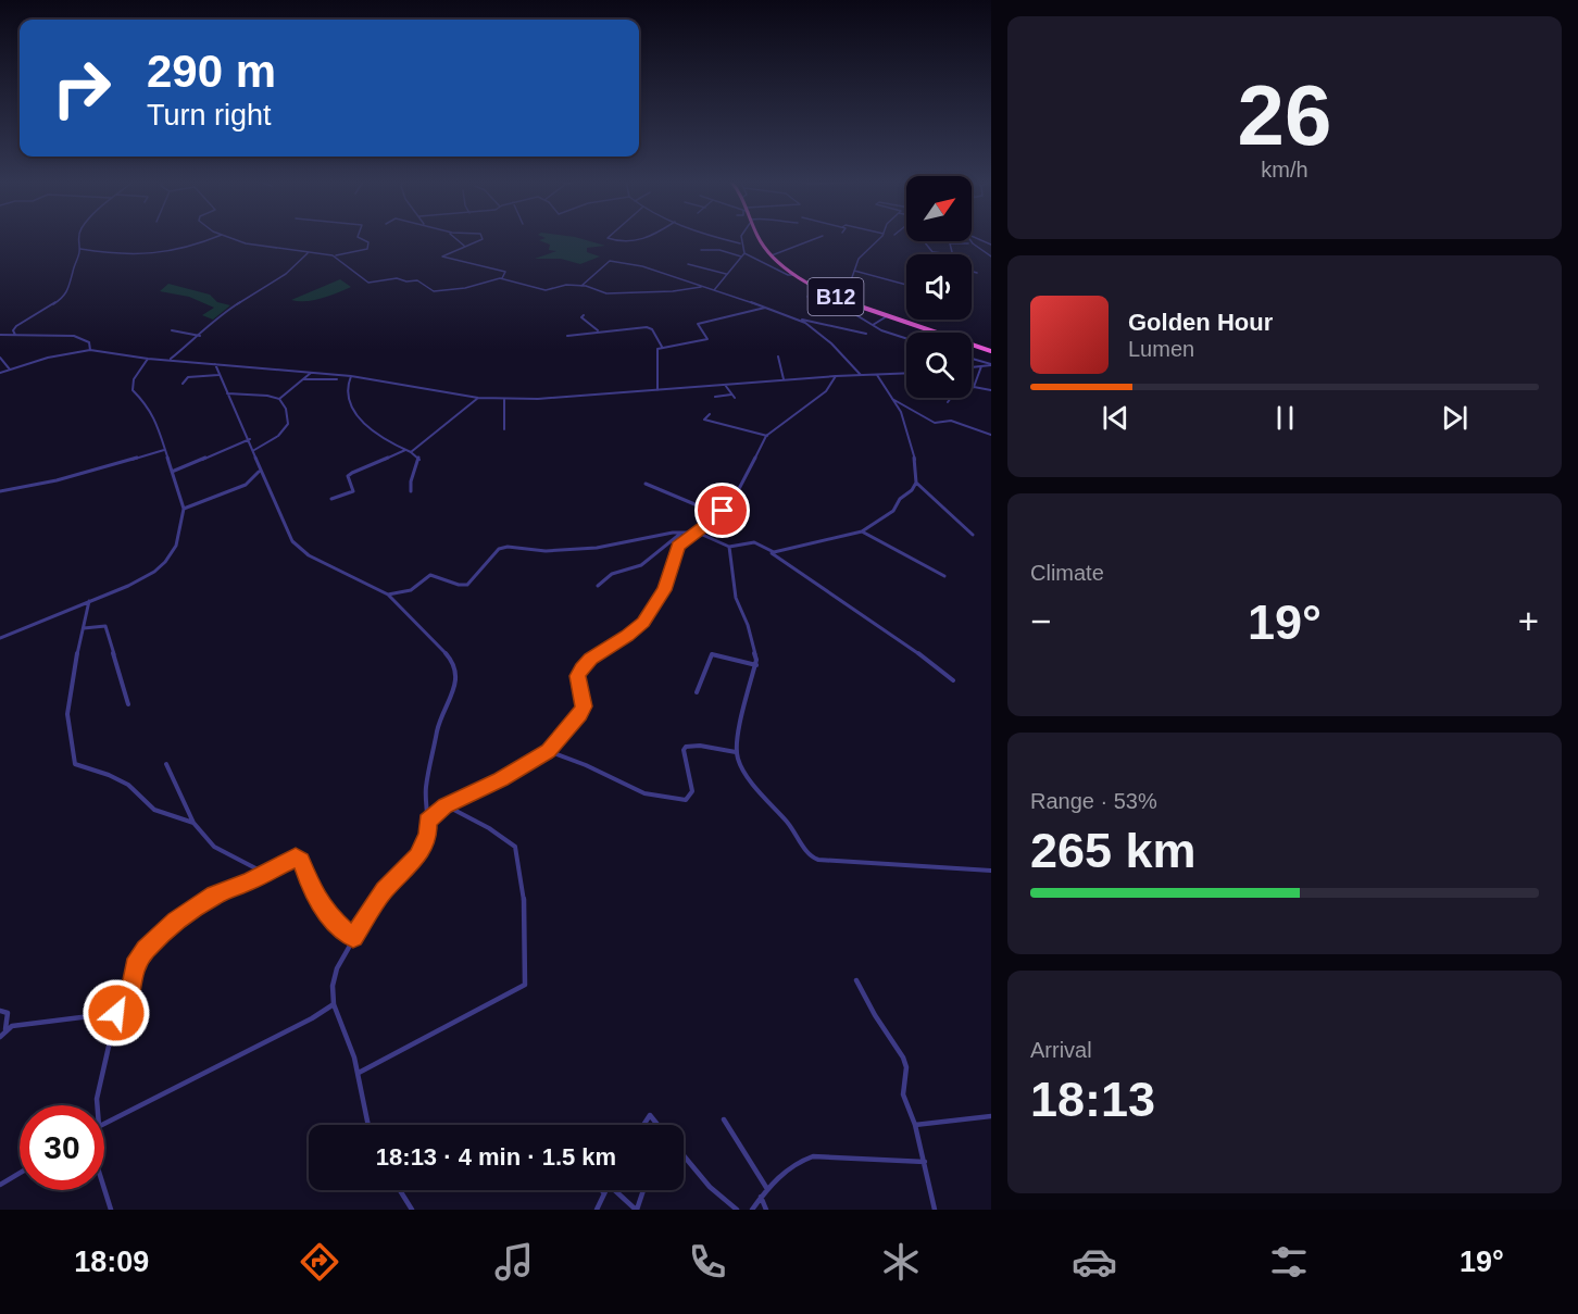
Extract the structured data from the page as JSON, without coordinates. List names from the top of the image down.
{
  "streets": {
    "highway": ["B12"]
  },
  "north": "top right",
  "page": {
    "tile": [
      ["26", "km/h"],
      "Climate",
      ["Range · 53%", "265 km"],
      ["Arrival", "18:13"]
    ],
    "turn": ["290 m", "Turn right"],
    "song": ["Golden Hour", "Lumen"],
    "heat": ["−", "19°", "+"],
    "limit": "30",
    "trip": "18:13 · 4 min · 1.5 km",
    "tabs": ["18:09", "19°"]
  }
}
